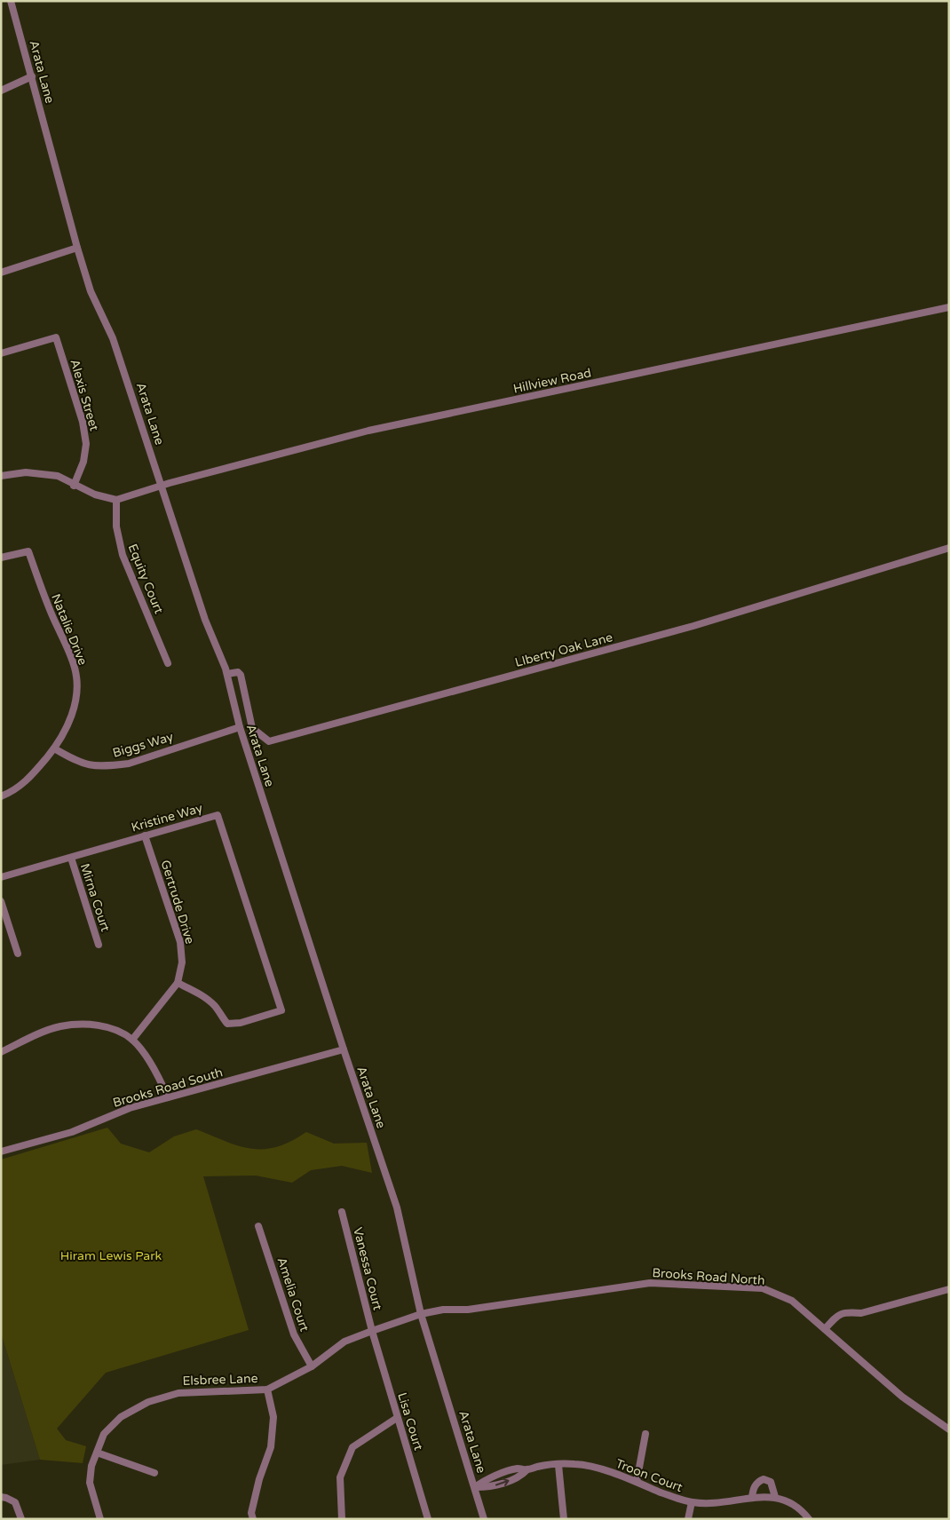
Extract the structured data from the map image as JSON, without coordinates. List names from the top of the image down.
{
  "streets": {
    "street": [
      "Arata Lane",
      "Hillview Road",
      "Alexis Street",
      "Equity Court",
      "Natalie Drive",
      "LIberty Oak Lane",
      "Biggs Way",
      "Kristine Way",
      "Mirna Court",
      "Gertrude Drive",
      "Brooks Road South",
      "Vanessa Court",
      "Brooks Road North",
      "Amelia Court",
      "Elsbree Lane",
      "Lisa Court",
      "Troon Court"
    ]
  },
  "crossings": [
    ["Arata Lane", "Hillview Road"],
    ["Arata Lane", "LIberty Oak Lane"],
    ["Arata Lane", "Biggs Way"],
    ["Arata Lane", "Brooks Road South"],
    ["Arata Lane", "Brooks Road North"],
    ["Arata Lane", "Elsbree Lane"],
    ["Arata Lane", "Troon Court"],
    ["Hillview Road", "Equity Court"],
    ["Natalie Drive", "Biggs Way"],
    ["Kristine Way", "Mirna Court"],
    ["Kristine Way", "Gertrude Drive"],
    ["Vanessa Court", "Elsbree Lane"],
    ["Vanessa Court", "Lisa Court"],
    ["Brooks Road North", "Elsbree Lane"],
    ["Amelia Court", "Elsbree Lane"],
    ["Elsbree Lane", "Lisa Court"]
  ],
  "parks": ["Hiram Lewis Park"]
}
